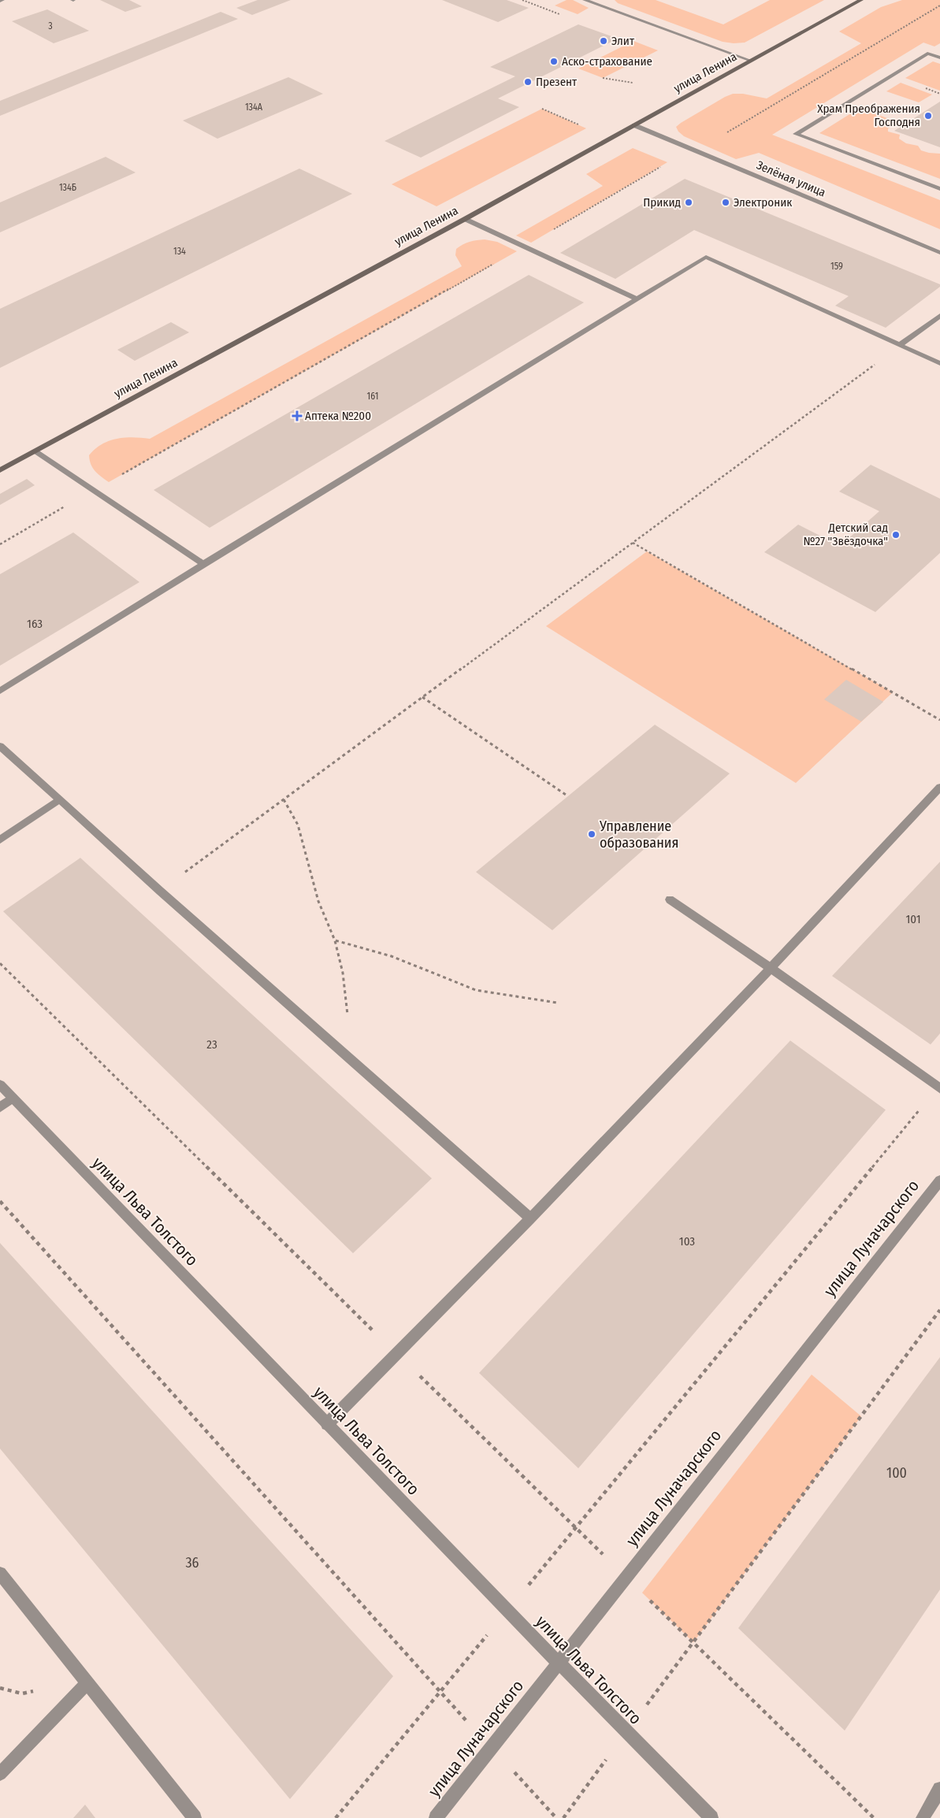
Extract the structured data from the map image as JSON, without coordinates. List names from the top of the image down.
{
  "streets": {
    "main road": ["улица Ленина"],
    "street": ["Зелёная улица", "улица Льва Толстого", "улица Луначарского"]
  },
  "crossings": [
    ["улица Ленина", "Зелёная улица"],
    ["улица Льва Толстого", "улица Луначарского"]
  ],
  "places": {
    "other": [
      "Элит",
      "Аско-страхование",
      "Презент",
      "Храм Преображения Господня",
      "Прикид",
      "Электроник",
      "Детский сад №27 \"Звёздочка\"",
      "Управление образования"
    ],
    "health": ["Аптека №200"]
  },
  "house_numbers": [
    "3",
    "134А",
    "134Б",
    "134",
    "159",
    "161",
    "163",
    "101",
    "23",
    "103",
    "100",
    "36"
  ]
}
